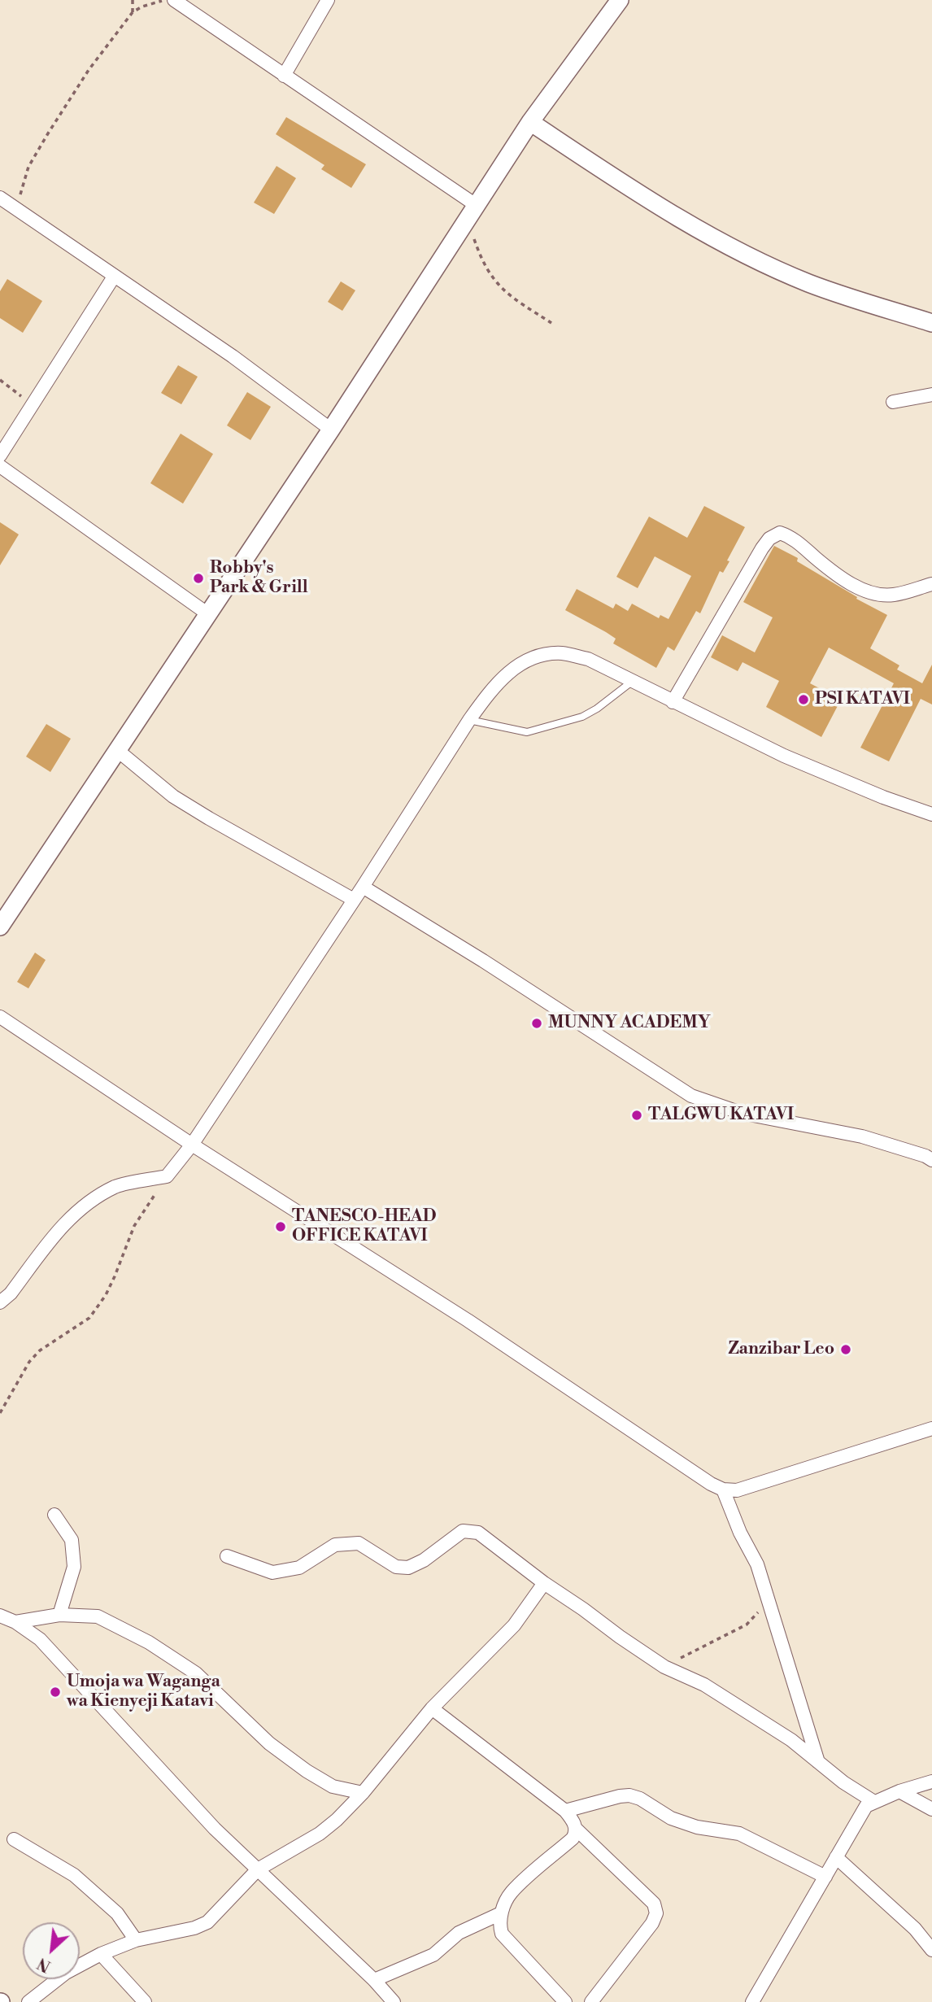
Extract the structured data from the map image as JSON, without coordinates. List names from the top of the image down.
{
  "places": [
    "Robby's Park & Grill",
    "PSI KATAVI",
    "MUNNY ACADEMY",
    "TALGWU KATAVI",
    "TANESCO-HEAD OFFICE KATAVI",
    "Zanzibar Leo",
    "Umoja wa Waganga wa Kienyeji Katavi"
  ],
  "north": "bottom left"
}
